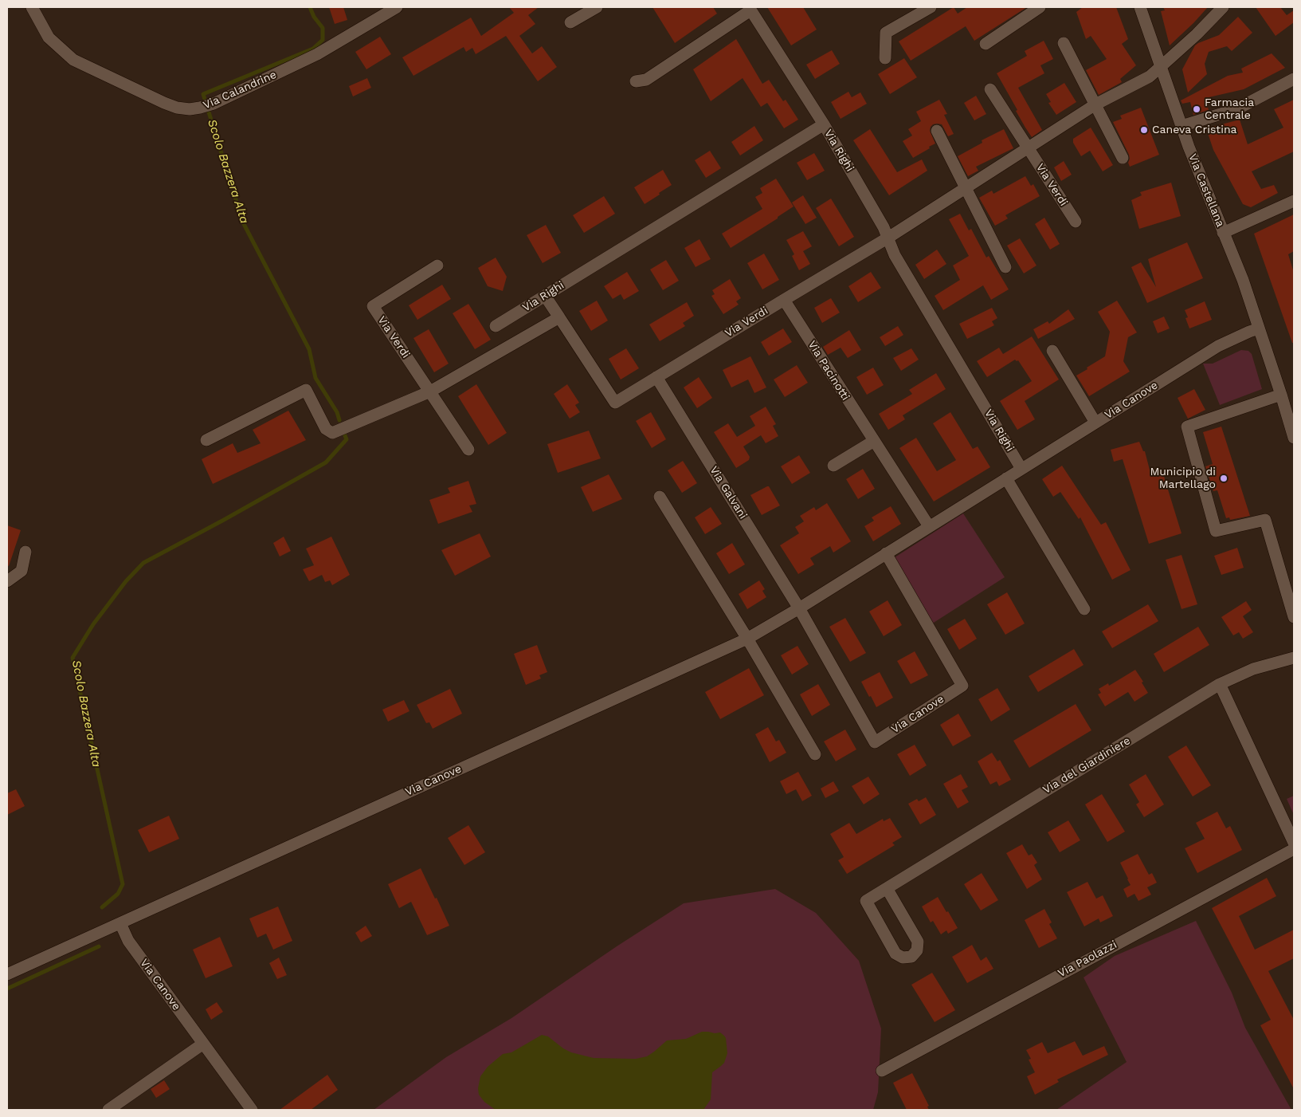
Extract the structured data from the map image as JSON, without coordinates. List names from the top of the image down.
{
  "streets": {
    "street": [
      "Via Calandrine",
      "Via Righi",
      "Via Verdi",
      "Via Castellana",
      "Via Pacinotti",
      "Via Canove",
      "Via Galvani",
      "Via del Giardiniere",
      "Via Paolazzi"
    ]
  },
  "crossings": [
    ["Via Righi", "Via Verdi"],
    ["Via Righi", "Via Canove"],
    ["Via Verdi", "Via Castellana"],
    ["Via Verdi", "Via Pacinotti"],
    ["Via Verdi", "Via Galvani"],
    ["Via Castellana", "Via Canove"],
    ["Via Pacinotti", "Via Canove"],
    ["Via Canove", "Via Galvani"]
  ],
  "water": ["Scolo Bazzera Alta"],
  "places": ["Farmacia Centrale", "Caneva Cristina", "Municipio di Martellago"]
}
